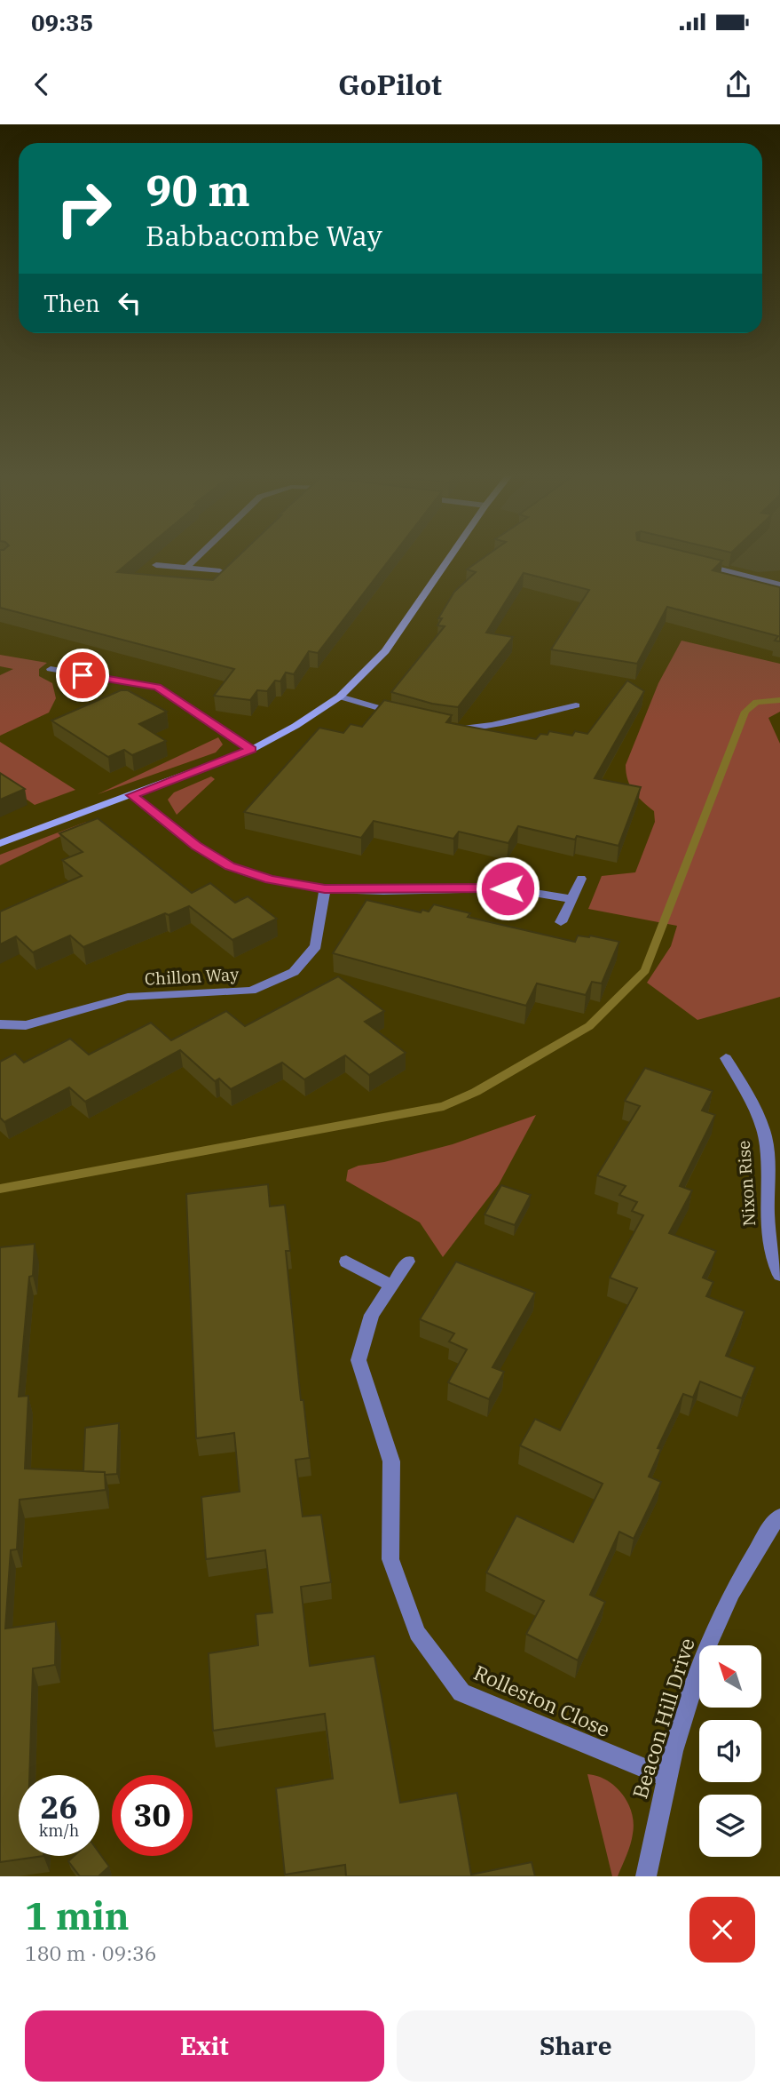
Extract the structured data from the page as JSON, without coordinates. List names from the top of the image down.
{
  "streets": {
    "street": [
      "Chillon Way",
      "Nixon Rise",
      "Rolleston Close",
      "Beacon Hill Drive"
    ]
  },
  "crossings": [
    ["Rolleston Close", "Beacon Hill Drive"]
  ],
  "north": "top left",
  "page": {
    "status": "09:35",
    "header": "GoPilot",
    "turn": ["90 m", "Babbacombe Way"],
    "then": "Then",
    "speed": "26 km/h",
    "limit": "30",
    "heading": ["1 min", "180 m · 09:36"],
    "buttons": ["Exit", "Share"]
  }
}
